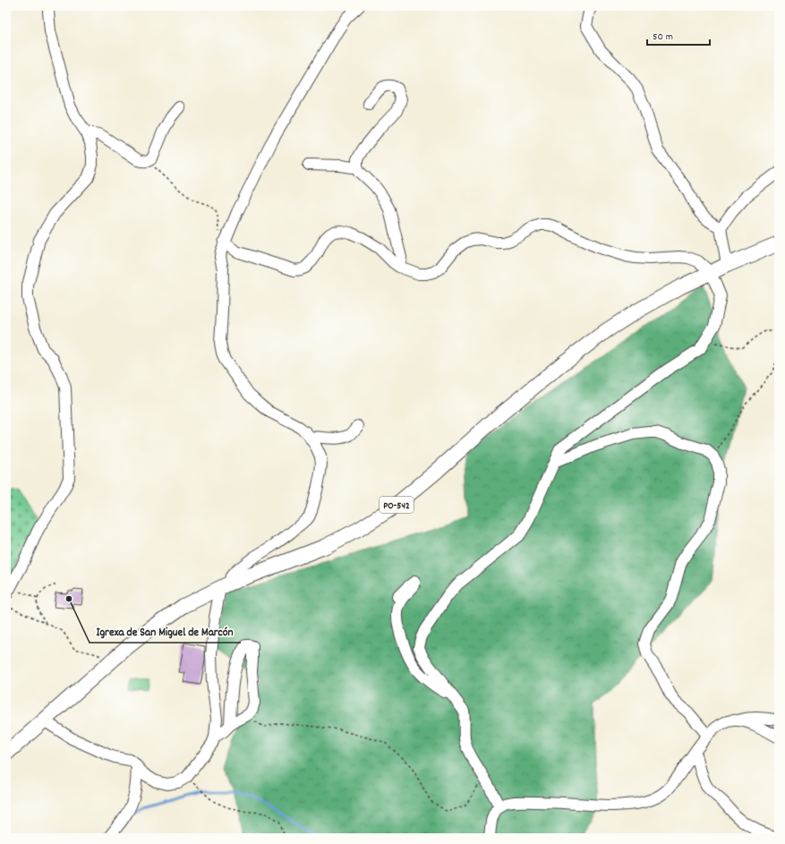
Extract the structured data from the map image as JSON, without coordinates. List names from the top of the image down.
{
  "streets": {
    "main road": ["PO-542"]
  },
  "places": ["Igrexa de San Miguel de Marcón"],
  "scale_bar": "50 m"
}
